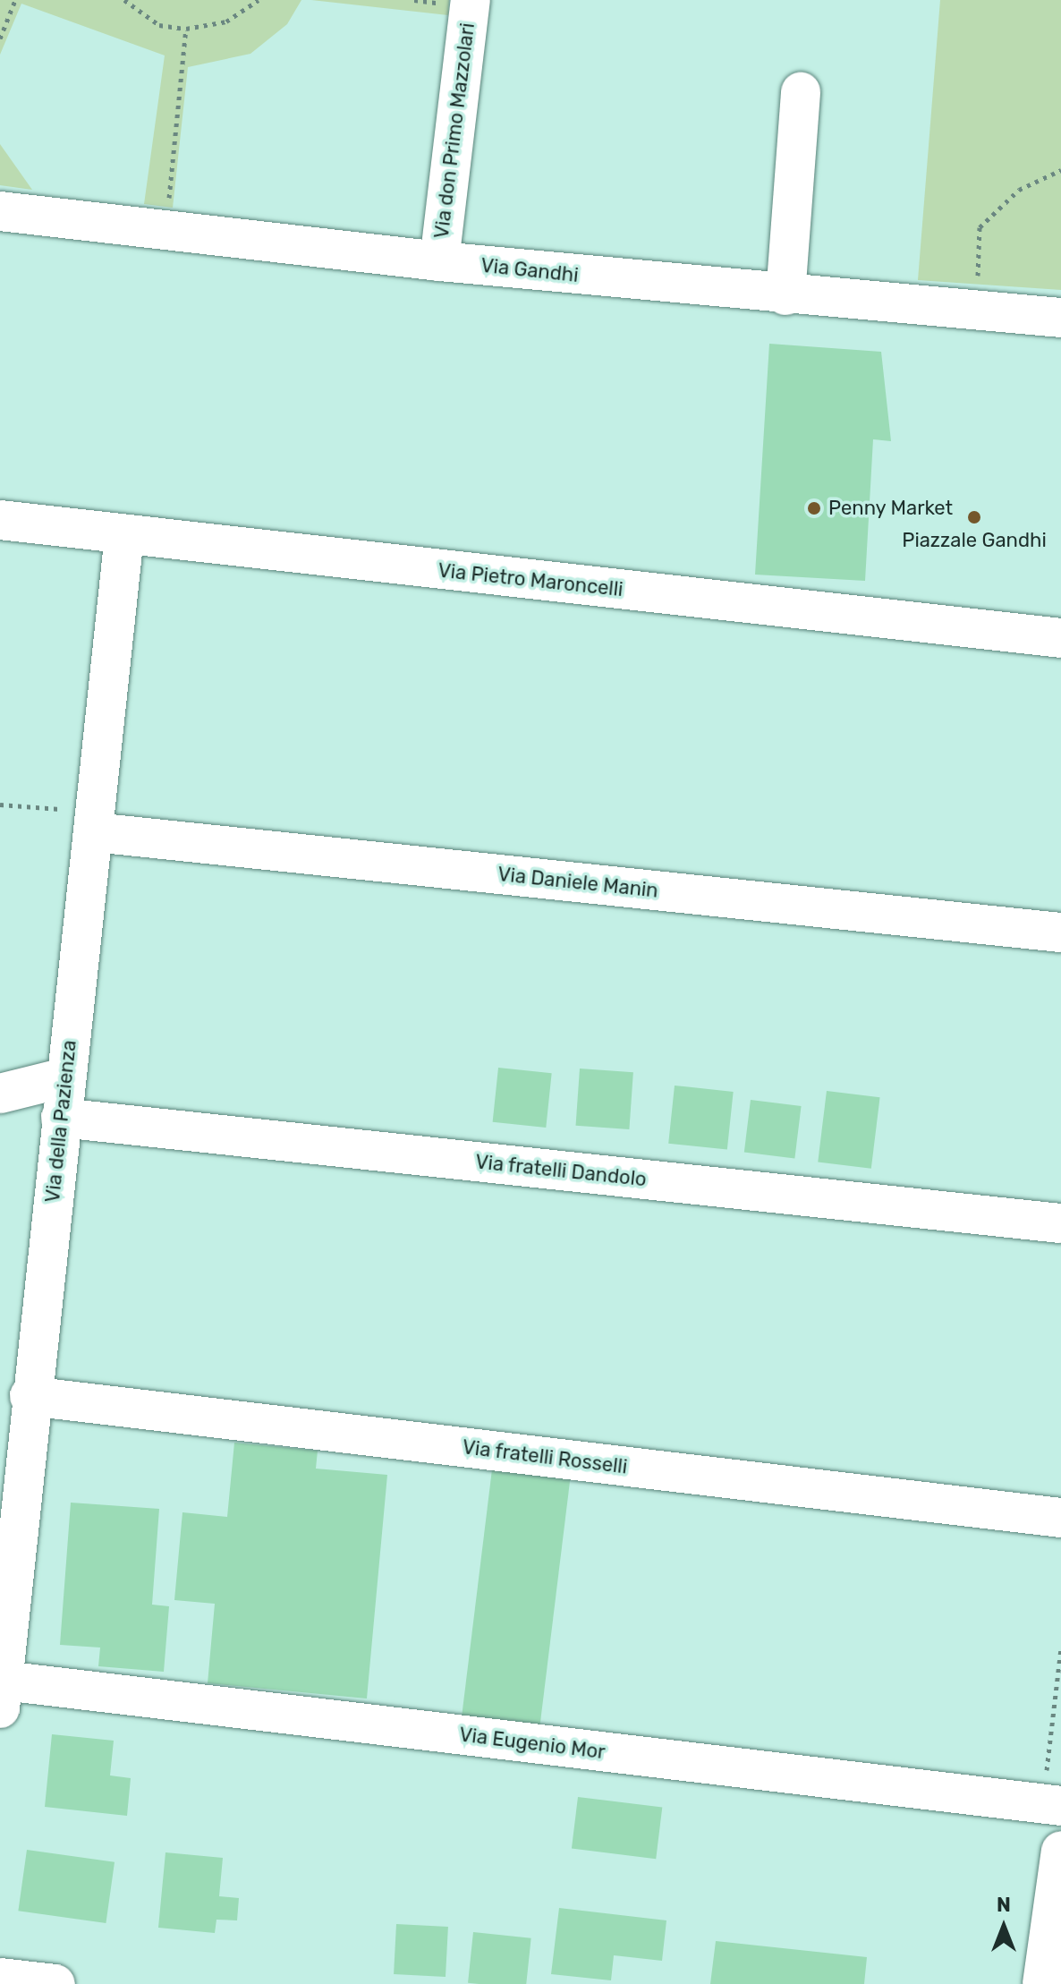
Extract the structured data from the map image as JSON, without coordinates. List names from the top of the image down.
{
  "streets": {
    "street": [
      "Via don Primo Mazzolari",
      "Via Gandhi",
      "Via Pietro Maroncelli",
      "Via Daniele Manin",
      "Via della Pazienza",
      "Via fratelli Dandolo",
      "Via fratelli Rosselli",
      "Via Eugenio Mor"
    ]
  },
  "crossings": [
    ["Via don Primo Mazzolari", "Via Gandhi"],
    ["Via Pietro Maroncelli", "Via della Pazienza"],
    ["Via Daniele Manin", "Via della Pazienza"],
    ["Via della Pazienza", "Via fratelli Dandolo"],
    ["Via della Pazienza", "Via fratelli Rosselli"],
    ["Via della Pazienza", "Via Eugenio Mor"]
  ],
  "places": ["Penny Market", "Piazzale Gandhi"],
  "north": "top"
}
